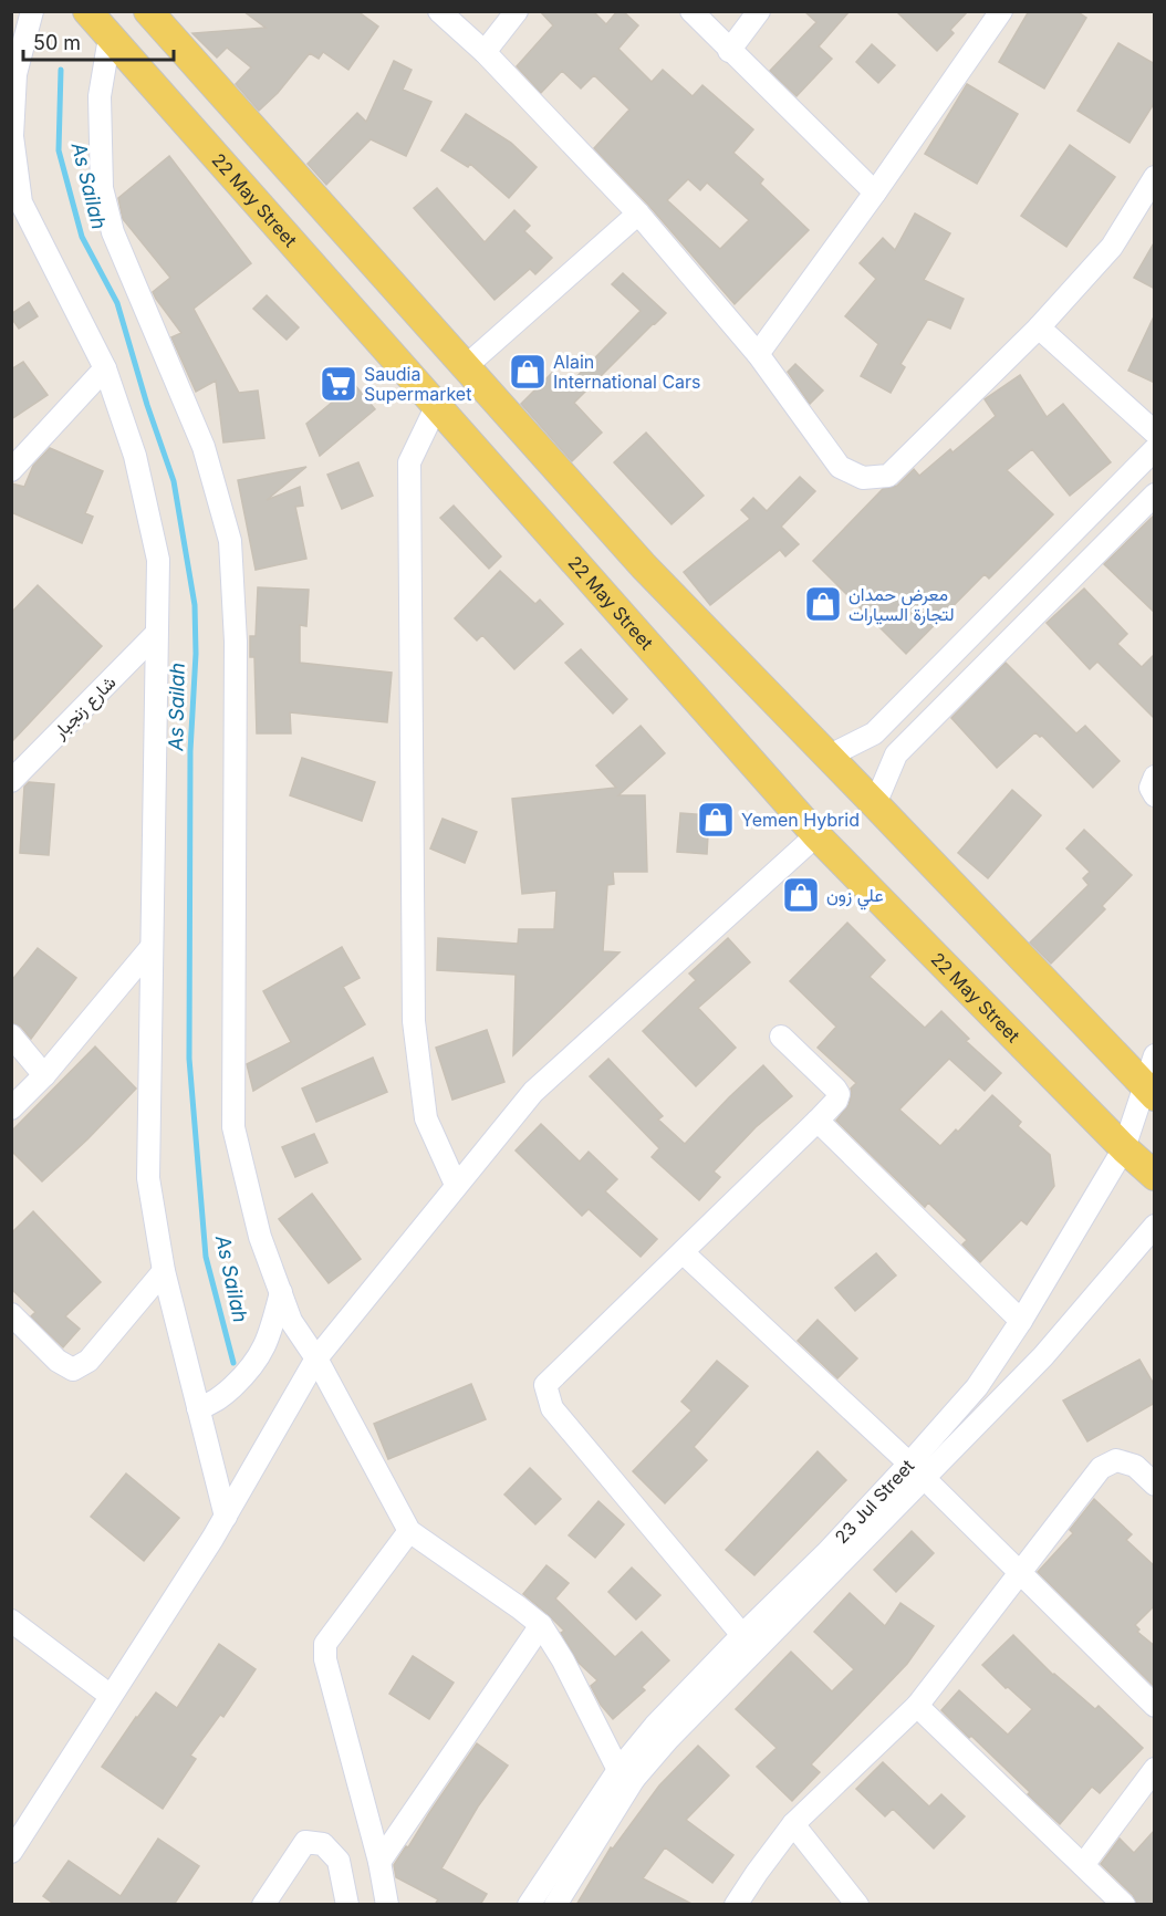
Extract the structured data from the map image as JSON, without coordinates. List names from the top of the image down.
{
  "streets": {
    "main road": ["22 May Street"],
    "street": ["شارع زنجبار", "23 Jul Street"]
  },
  "crossings": [
    ["22 May Street", "23 Jul Street"]
  ],
  "water": ["As Sailah"],
  "places": {
    "shop": [
      "Alain International Cars",
      "معرض حمدان لتجارة السيارات",
      "Yemen Hybrid",
      "علي زون"
    ],
    "supermarket": ["Saudia Supermarket"]
  },
  "scale_bar": "50 m"
}
